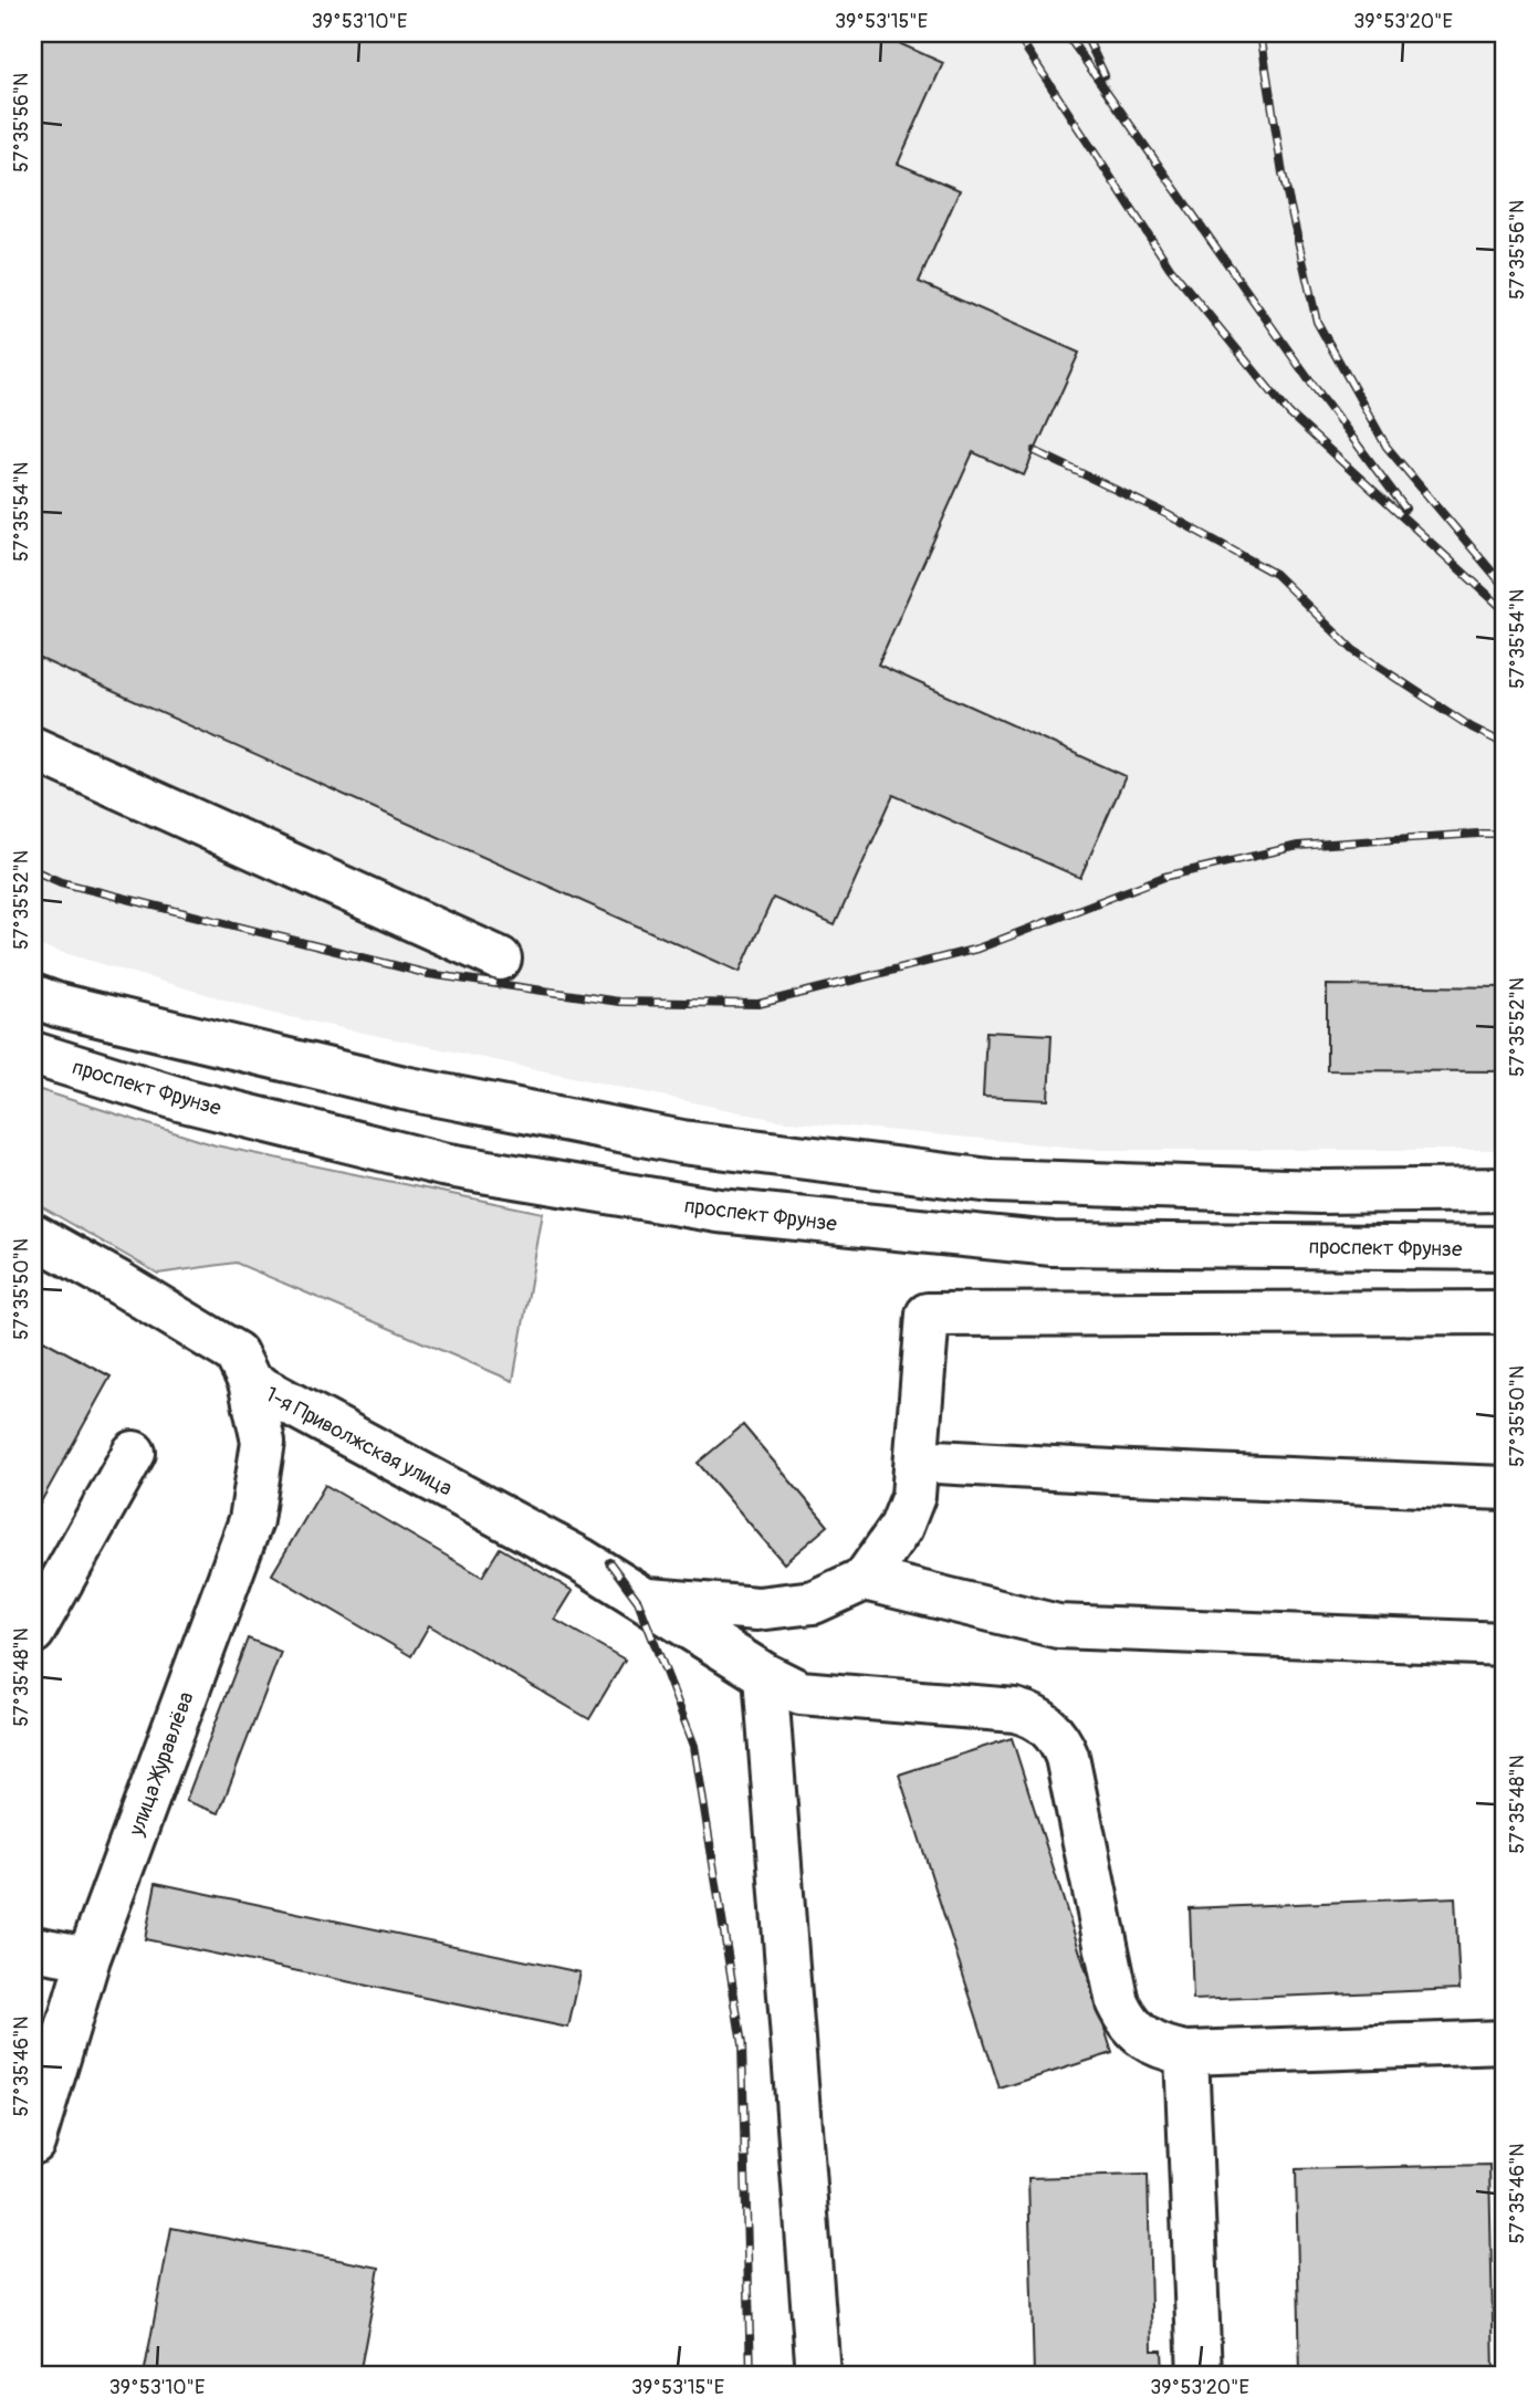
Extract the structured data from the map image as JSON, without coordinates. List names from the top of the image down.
{
  "streets": {
    "main road": ["проспект Фрунзе", "1-я Приволжская улица", "улица Журавлёва"]
  },
  "crossings": [
    ["1-я Приволжская улица", "улица Журавлёва"]
  ],
  "coordinates": [
    "39°53'10\"E",
    "39°53'15\"E",
    "39°53'20\"E",
    "57°35'56\"N",
    "57°35'54\"N",
    "57°35'52\"N",
    "57°35'50\"N",
    "57°35'48\"N",
    "57°35'46\"N"
  ]
}
